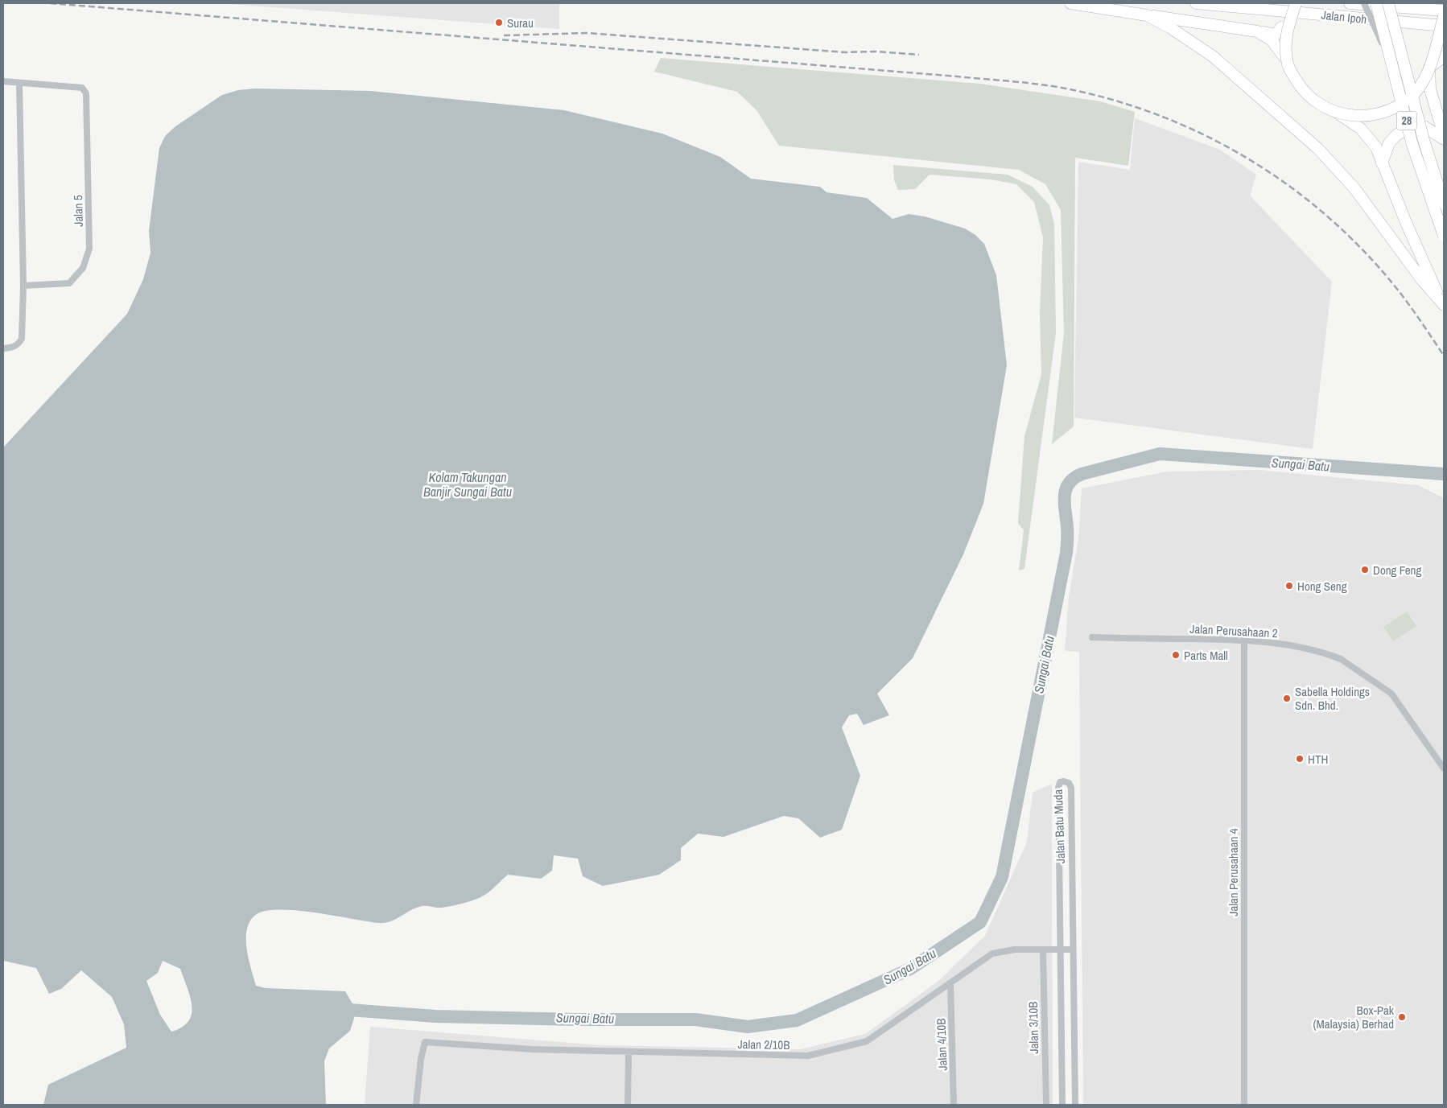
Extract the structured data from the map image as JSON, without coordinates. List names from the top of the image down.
{
  "streets": {
    "highway": ["Jalan Ipoh", "28"],
    "street": [
      "Jalan 5",
      "Jalan Perusahaan 2",
      "Jalan Batu Muda",
      "Jalan Perusahaan 4",
      "Jalan 3/10B",
      "Jalan 2/10B",
      "Jalan 4/10B"
    ]
  },
  "crossings": [
    ["Jalan Perusahaan 2", "Jalan Perusahaan 4"],
    ["Jalan Batu Muda", "Jalan 2/10B"],
    ["Jalan 3/10B", "Jalan 2/10B"],
    ["Jalan 2/10B", "Jalan 4/10B"]
  ],
  "water": ["Sungai Batu", "Kolam Takungan Banjir Sungai Batu"],
  "places": [
    "Surau",
    "Dong Feng",
    "Hong Seng",
    "Parts Mall",
    "Sabella Holdings Sdn. Bhd.",
    "HTH",
    "Box-Pak (Malaysia) Berhad"
  ]
}
